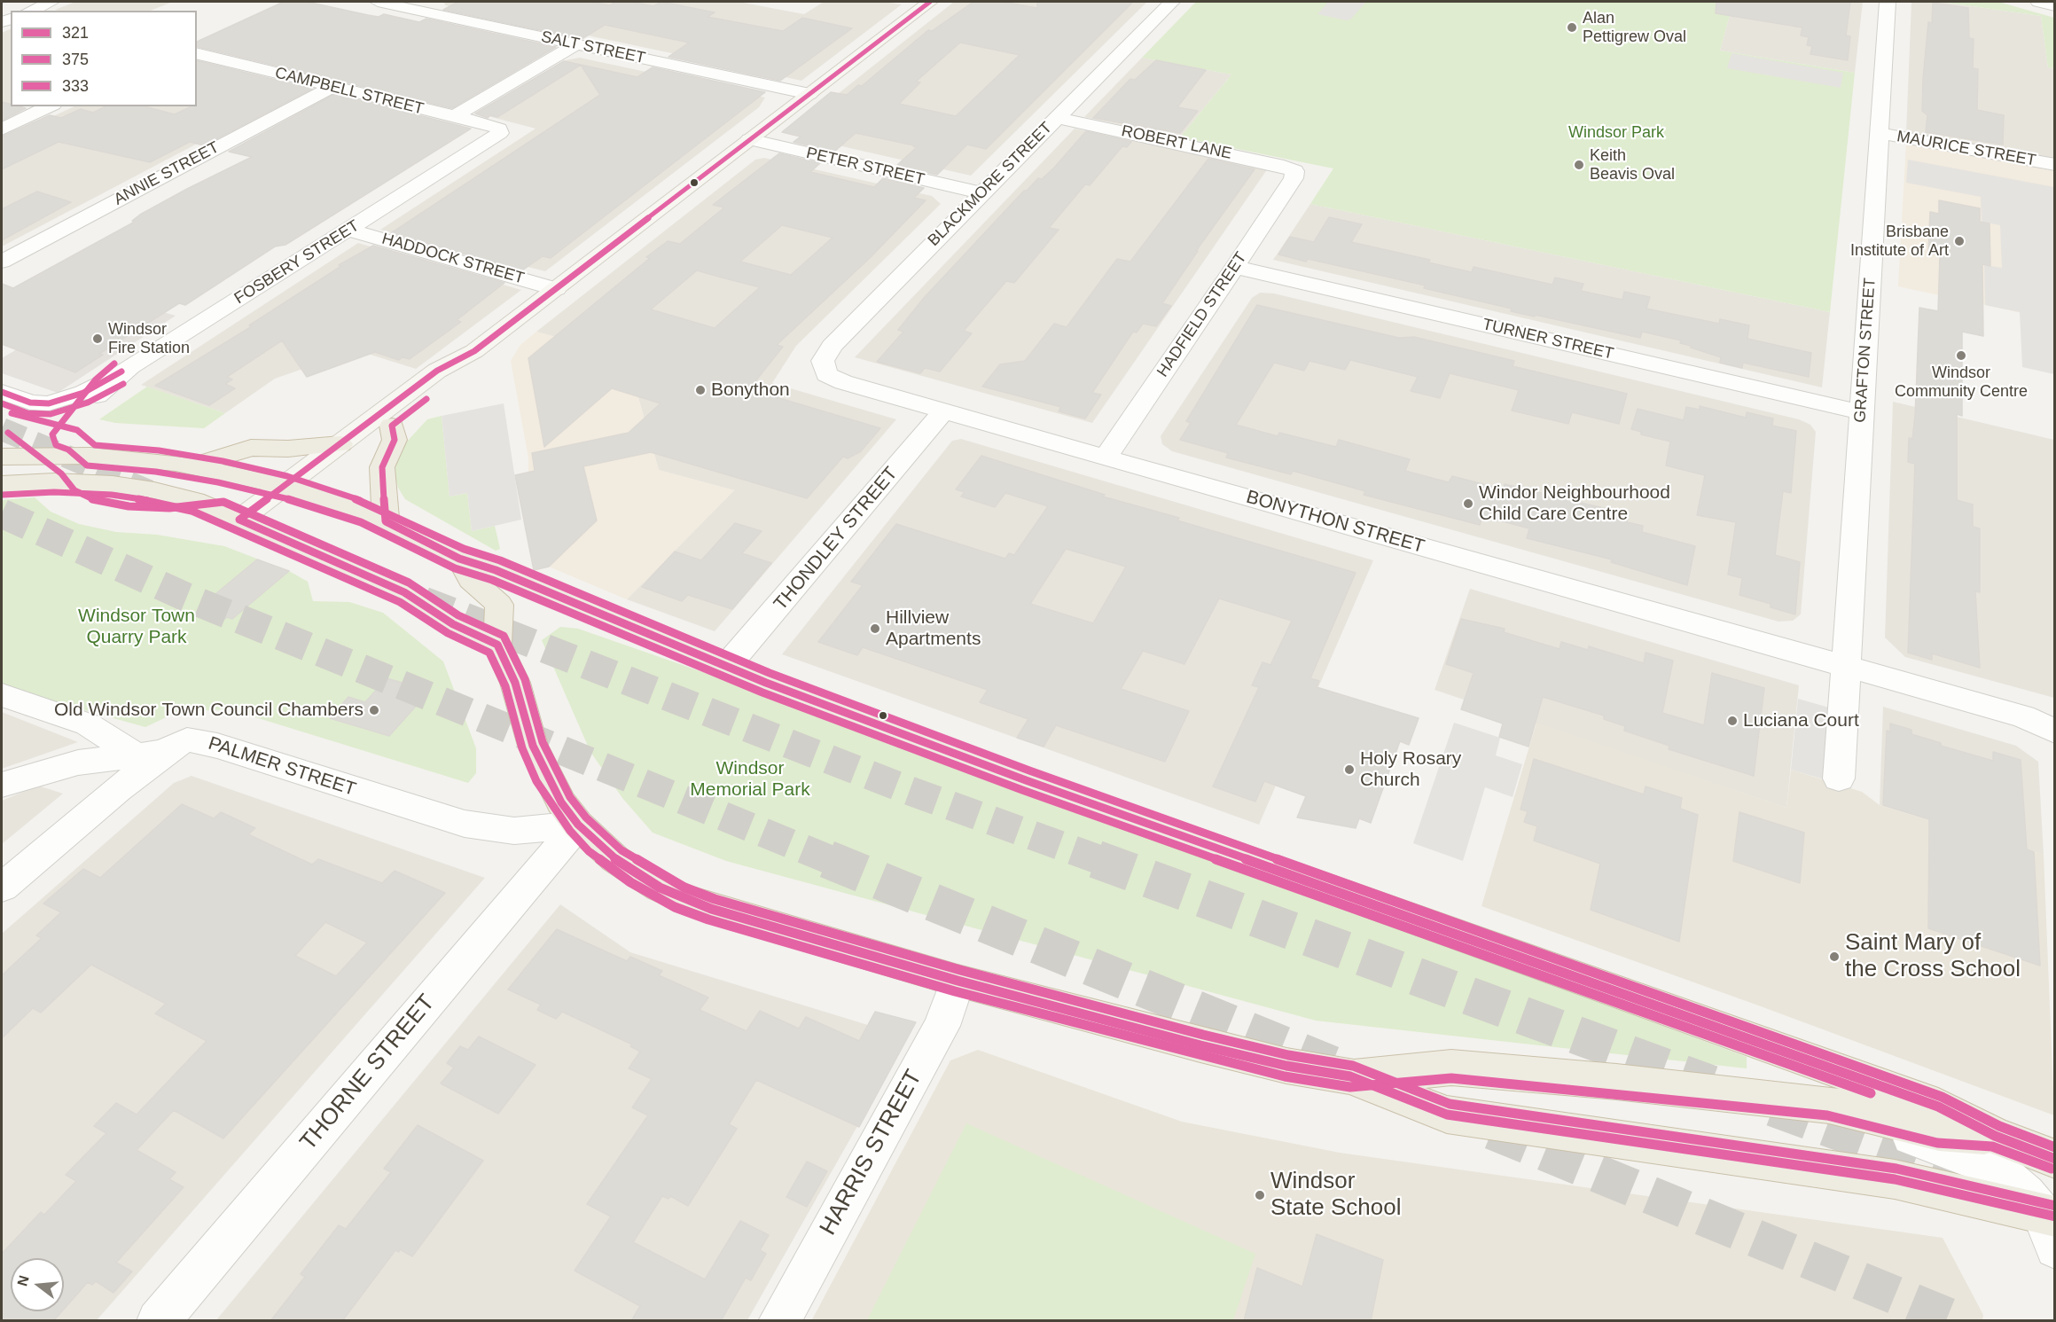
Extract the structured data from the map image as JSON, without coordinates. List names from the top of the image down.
{
  "streets": {
    "street": [
      "SALT STREET",
      "CAMPBELL STREET",
      "ROBERT LANE",
      "MAURICE STREET",
      "PETER STREET",
      "ANNIE STREET",
      "BLACKMORE STREET",
      "HADDOCK STREET",
      "FOSBERY STREET",
      "HADFIELD STREET",
      "TURNER STREET",
      "GRAFTON STREET",
      "BONYTHON STREET",
      "THONDLEY STREET",
      "PALMER STREET",
      "THORNE STREET",
      "HARRIS STREET"
    ]
  },
  "crossings": [
    ["CAMPBELL STREET", "ANNIE STREET"],
    ["CAMPBELL STREET", "FOSBERY STREET"],
    ["ROBERT LANE", "BLACKMORE STREET"],
    ["ROBERT LANE", "HADFIELD STREET"],
    ["MAURICE STREET", "GRAFTON STREET"],
    ["PETER STREET", "BLACKMORE STREET"],
    ["BLACKMORE STREET", "BONYTHON STREET"],
    ["HADDOCK STREET", "FOSBERY STREET"],
    ["HADFIELD STREET", "TURNER STREET"],
    ["HADFIELD STREET", "BONYTHON STREET"],
    ["TURNER STREET", "GRAFTON STREET"],
    ["GRAFTON STREET", "BONYTHON STREET"],
    ["BONYTHON STREET", "THONDLEY STREET"],
    ["PALMER STREET", "THORNE STREET"]
  ],
  "parks": ["Windsor Park", "Windsor Town Quarry Park", "Windsor Memorial Park"],
  "places": [
    "Alan Pettigrew Oval",
    "Keith Beavis Oval",
    "Brisbane Institute of Art",
    "Windsor Fire Station",
    "Windsor Community Centre",
    "Bonython",
    "Windor Neighbourhood Child Care Centre",
    "Hillview Apartments",
    "Old Windsor Town Council Chambers",
    "Luciana Court",
    "Holy Rosary Church",
    "Saint Mary of the Cross School",
    "Windsor State School"
  ],
  "lines": ["transit line 321", "transit line 375", "transit line 333"],
  "legend": ["321", "375", "333"],
  "north": "left"
}
